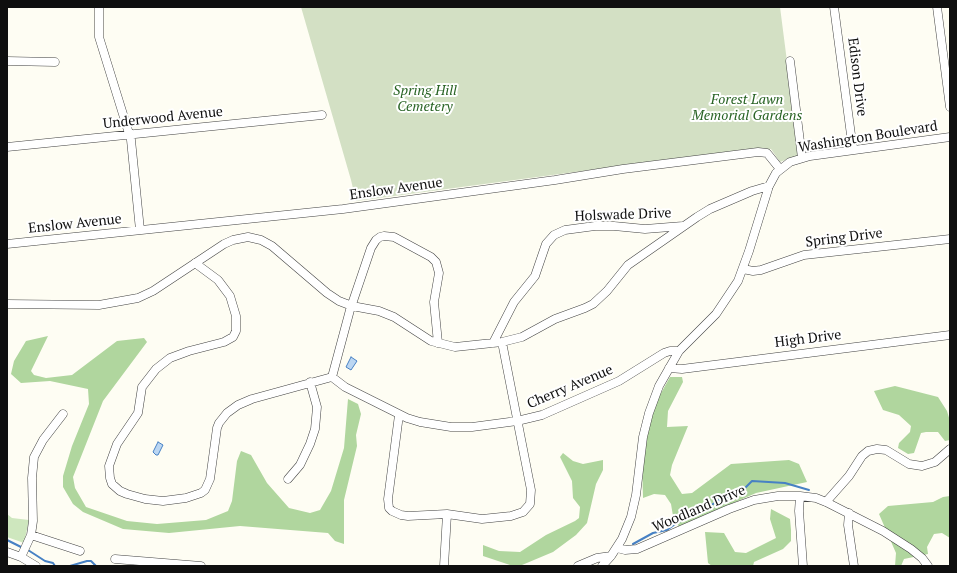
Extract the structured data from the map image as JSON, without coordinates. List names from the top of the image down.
{
  "streets": {
    "street": [
      "Edison Drive",
      "Underwood Avenue",
      "Washington Boulevard",
      "Enslow Avenue",
      "Holswade Drive",
      "Spring Drive",
      "High Drive",
      "Cherry Avenue",
      "Woodland Drive"
    ]
  },
  "crossings": [
    ["Edison Drive", "Washington Boulevard"],
    ["Washington Boulevard", "Enslow Avenue"],
    ["Washington Boulevard", "Spring Drive"],
    ["Washington Boulevard", "High Drive"],
    ["Washington Boulevard", "Cherry Avenue"],
    ["Washington Boulevard", "Woodland Drive"]
  ],
  "parks": ["Spring Hill Cemetery", "Forest Lawn Memorial Gardens"]
}
